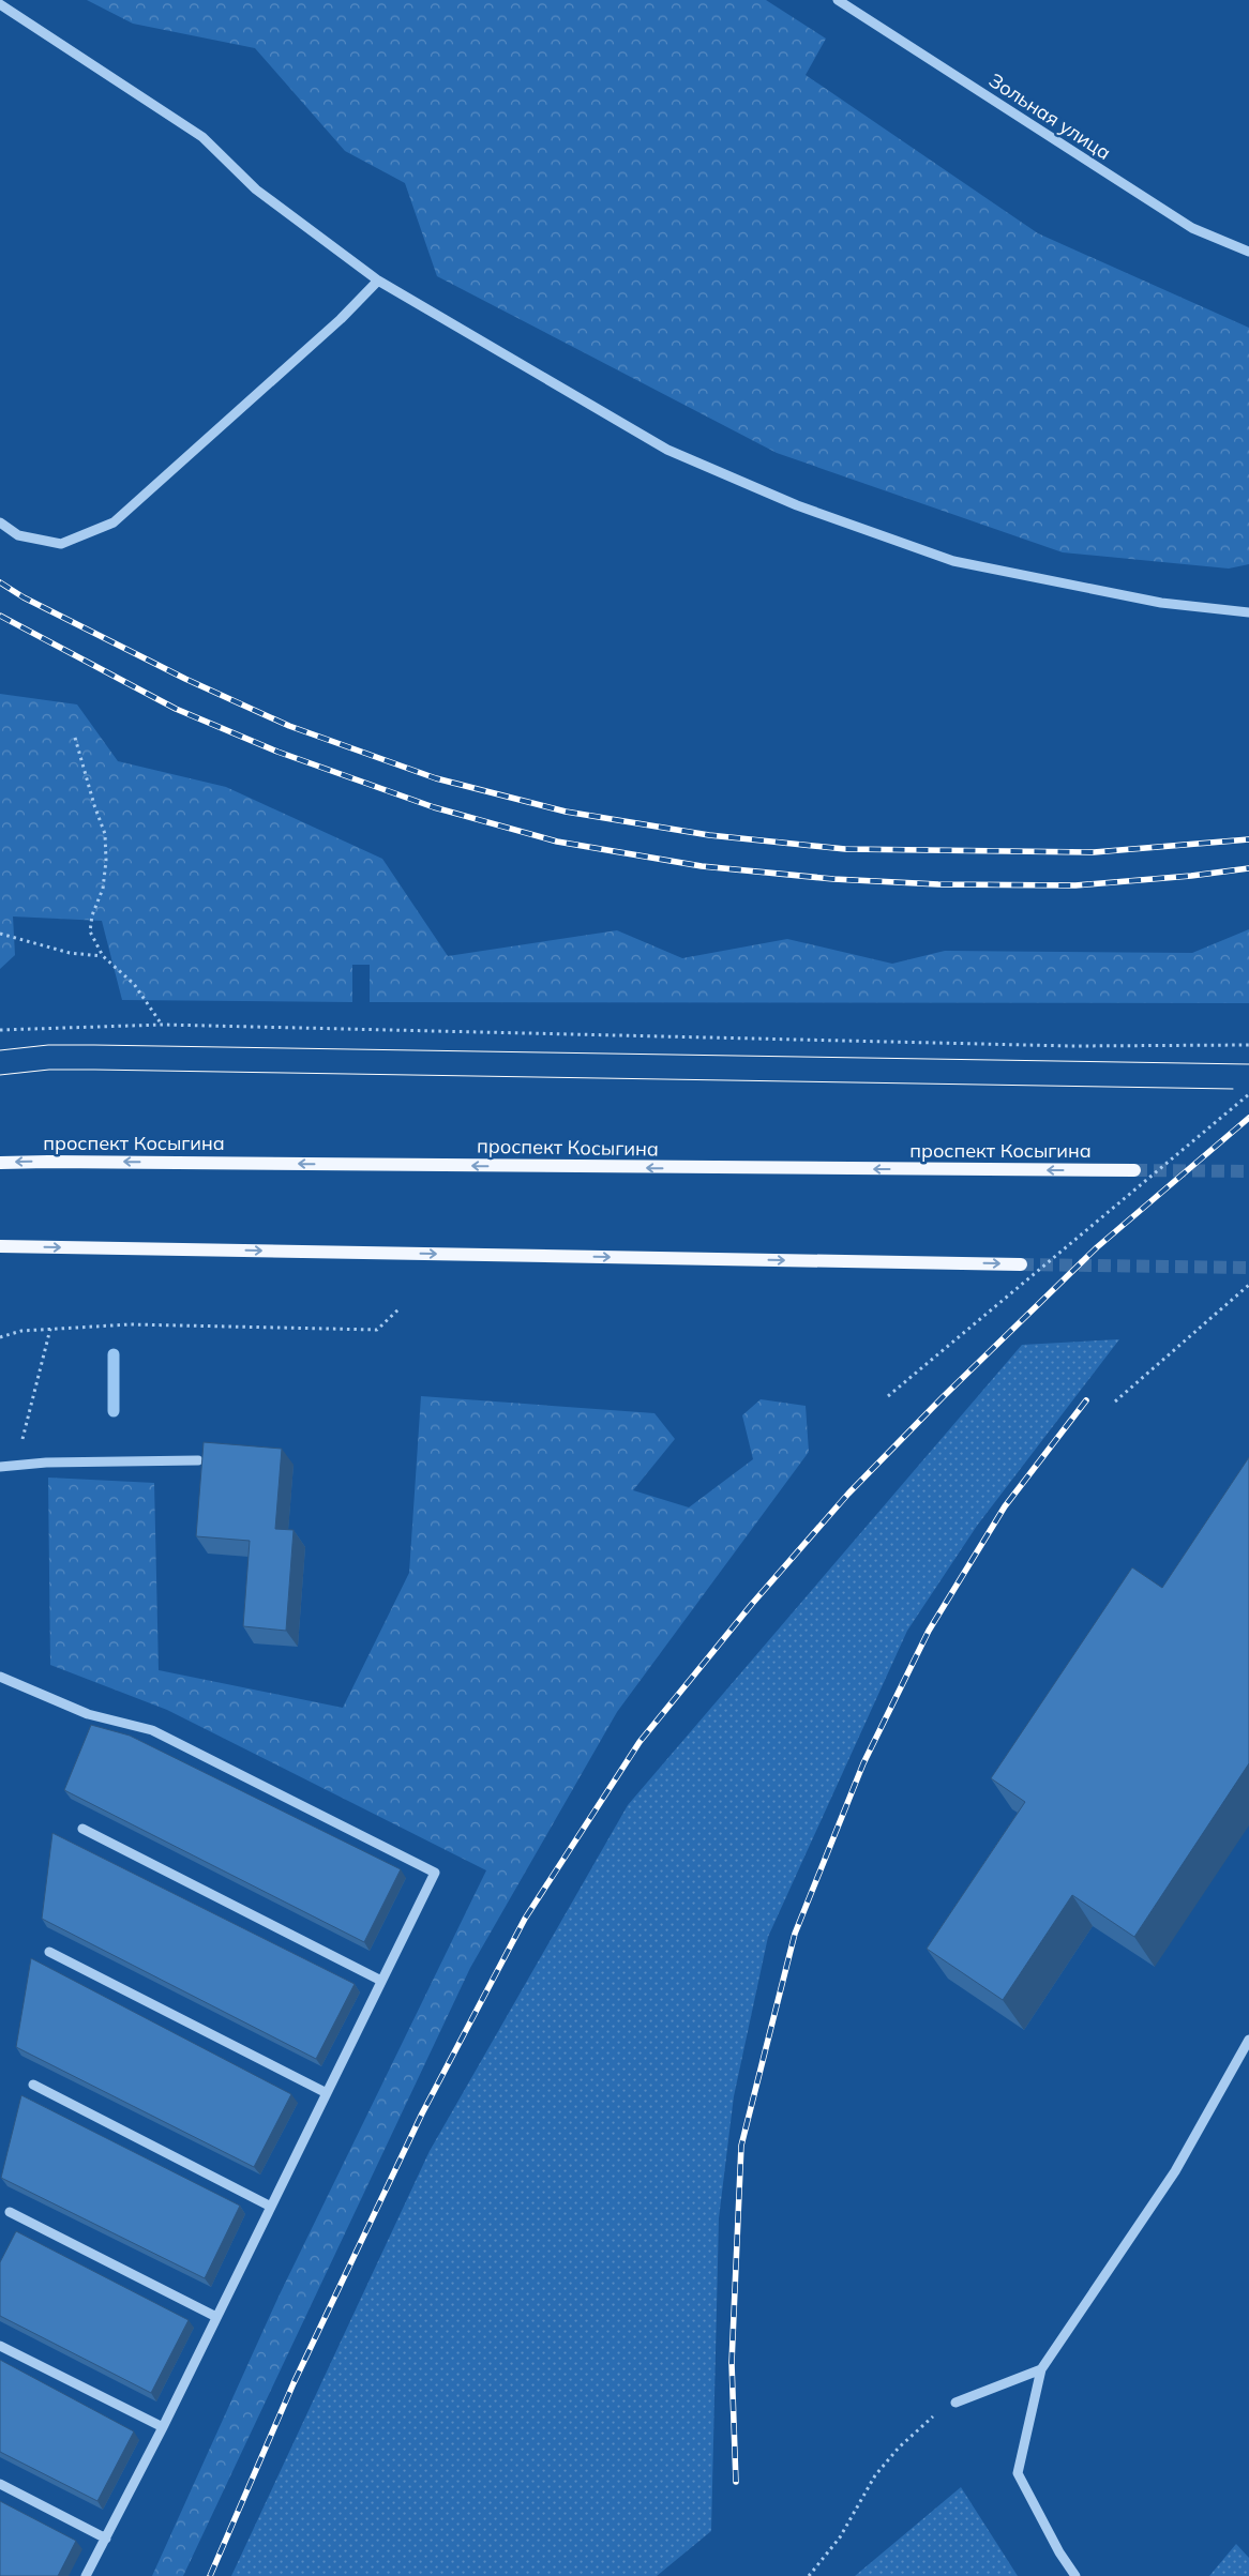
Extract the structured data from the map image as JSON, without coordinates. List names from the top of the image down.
{
  "streets": {
    "main road": ["проспект Косыгина"],
    "street": ["Зольная улица"]
  }
}
